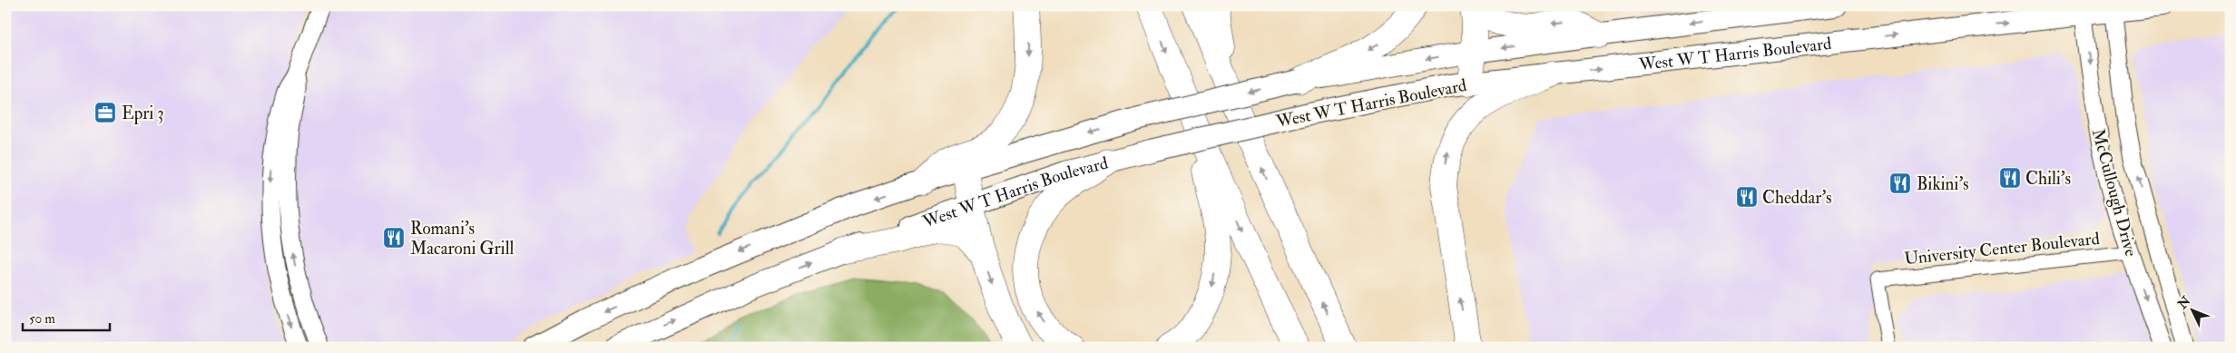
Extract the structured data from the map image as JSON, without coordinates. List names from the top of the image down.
{
  "streets": {
    "main road": ["West W T Harris Boulevard"],
    "street": ["McCullough Drive", "University Center Boulevard"]
  },
  "crossings": [
    ["West W T Harris Boulevard", "McCullough Drive"],
    ["McCullough Drive", "University Center Boulevard"]
  ],
  "places": {
    "office": ["Epri 3"],
    "restaurant": [
      "Chili's",
      "Bikini's",
      "Cheddar's",
      "Romani's Macaroni Grill"
    ]
  },
  "scale_bar": "50 m",
  "north": "top left"
}
